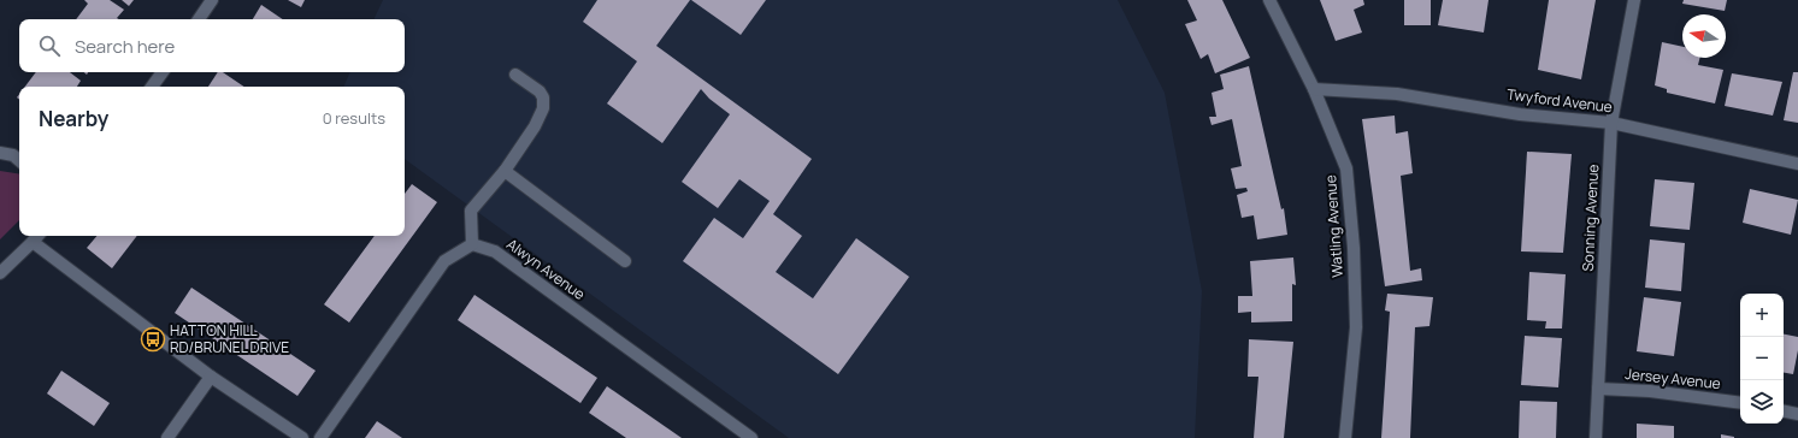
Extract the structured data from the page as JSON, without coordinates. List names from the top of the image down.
{
  "streets": {
    "street": [
      "Twyford Avenue",
      "Sonning Avenue",
      "Watling Avenue",
      "Alwyn Avenue",
      "Jersey Avenue"
    ]
  },
  "crossings": [
    ["Twyford Avenue", "Sonning Avenue"],
    ["Twyford Avenue", "Watling Avenue"],
    ["Sonning Avenue", "Jersey Avenue"]
  ],
  "places": {
    "bus stop": ["HATTON HILL RD/BRUNEL DRIVE"]
  },
  "north": "left",
  "page": {
    "search": "Search here",
    "heading": ["Nearby", "0 results"],
    "map_buttons": ["+", "−"]
  }
}
